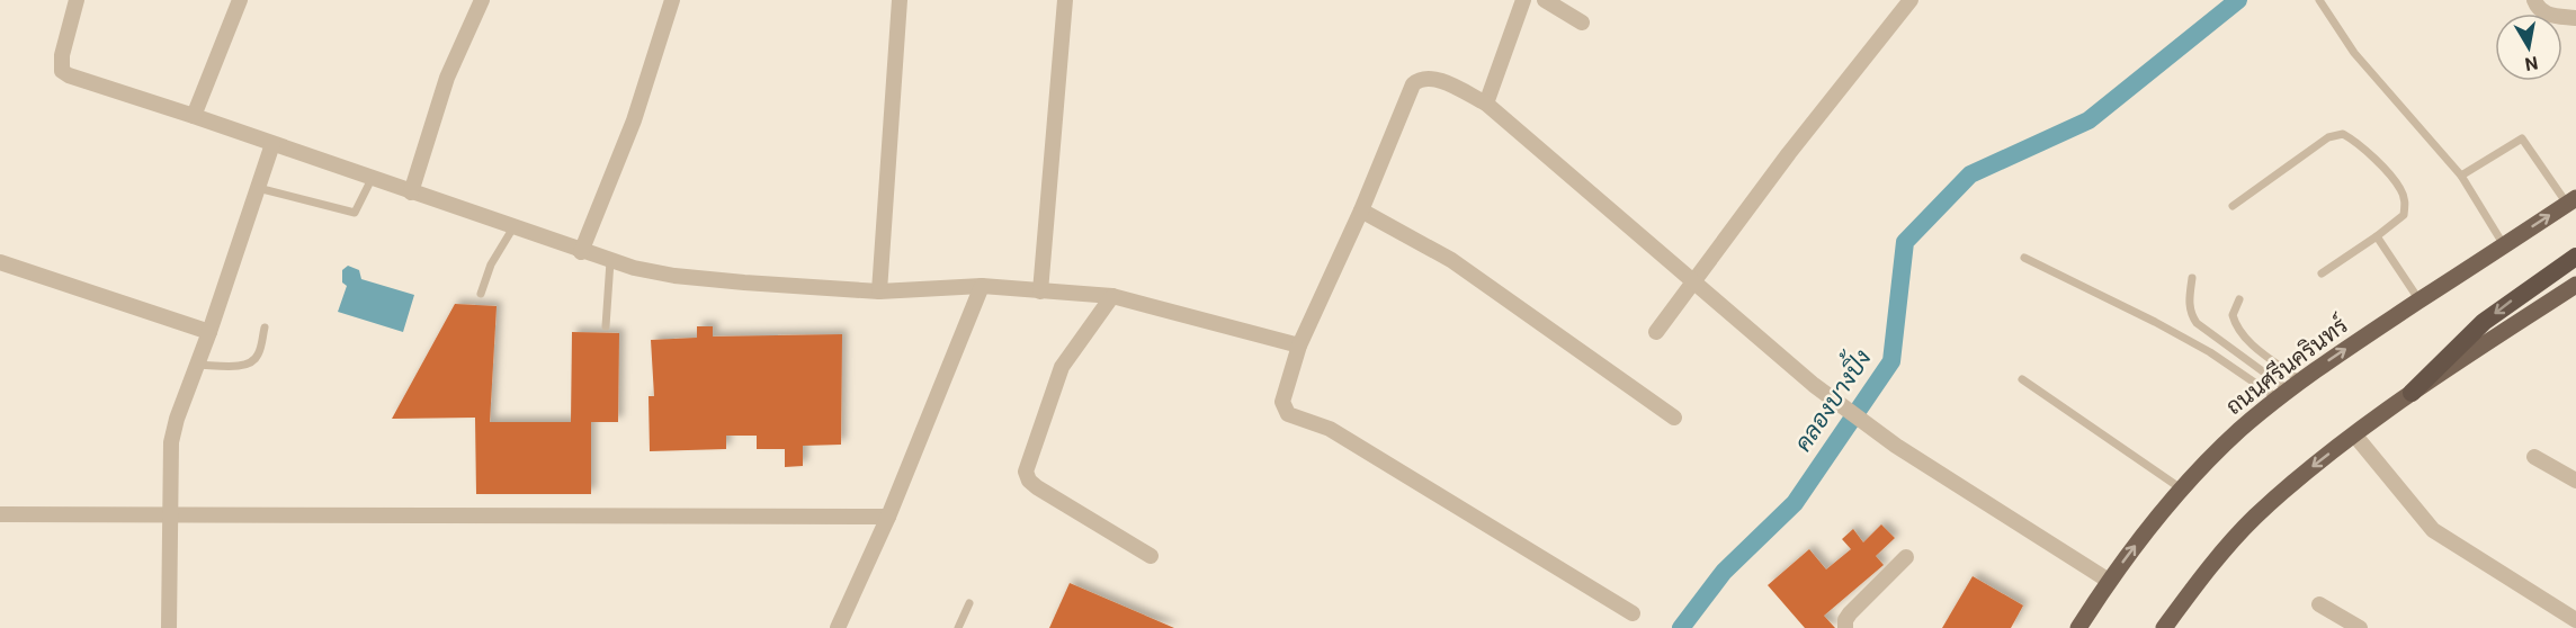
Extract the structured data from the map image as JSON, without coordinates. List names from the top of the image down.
{
  "streets": {
    "main road": ["ถนนศรีนครินทร์"]
  },
  "water": ["คลองบางปิ้ง"],
  "north": "bottom"
}
